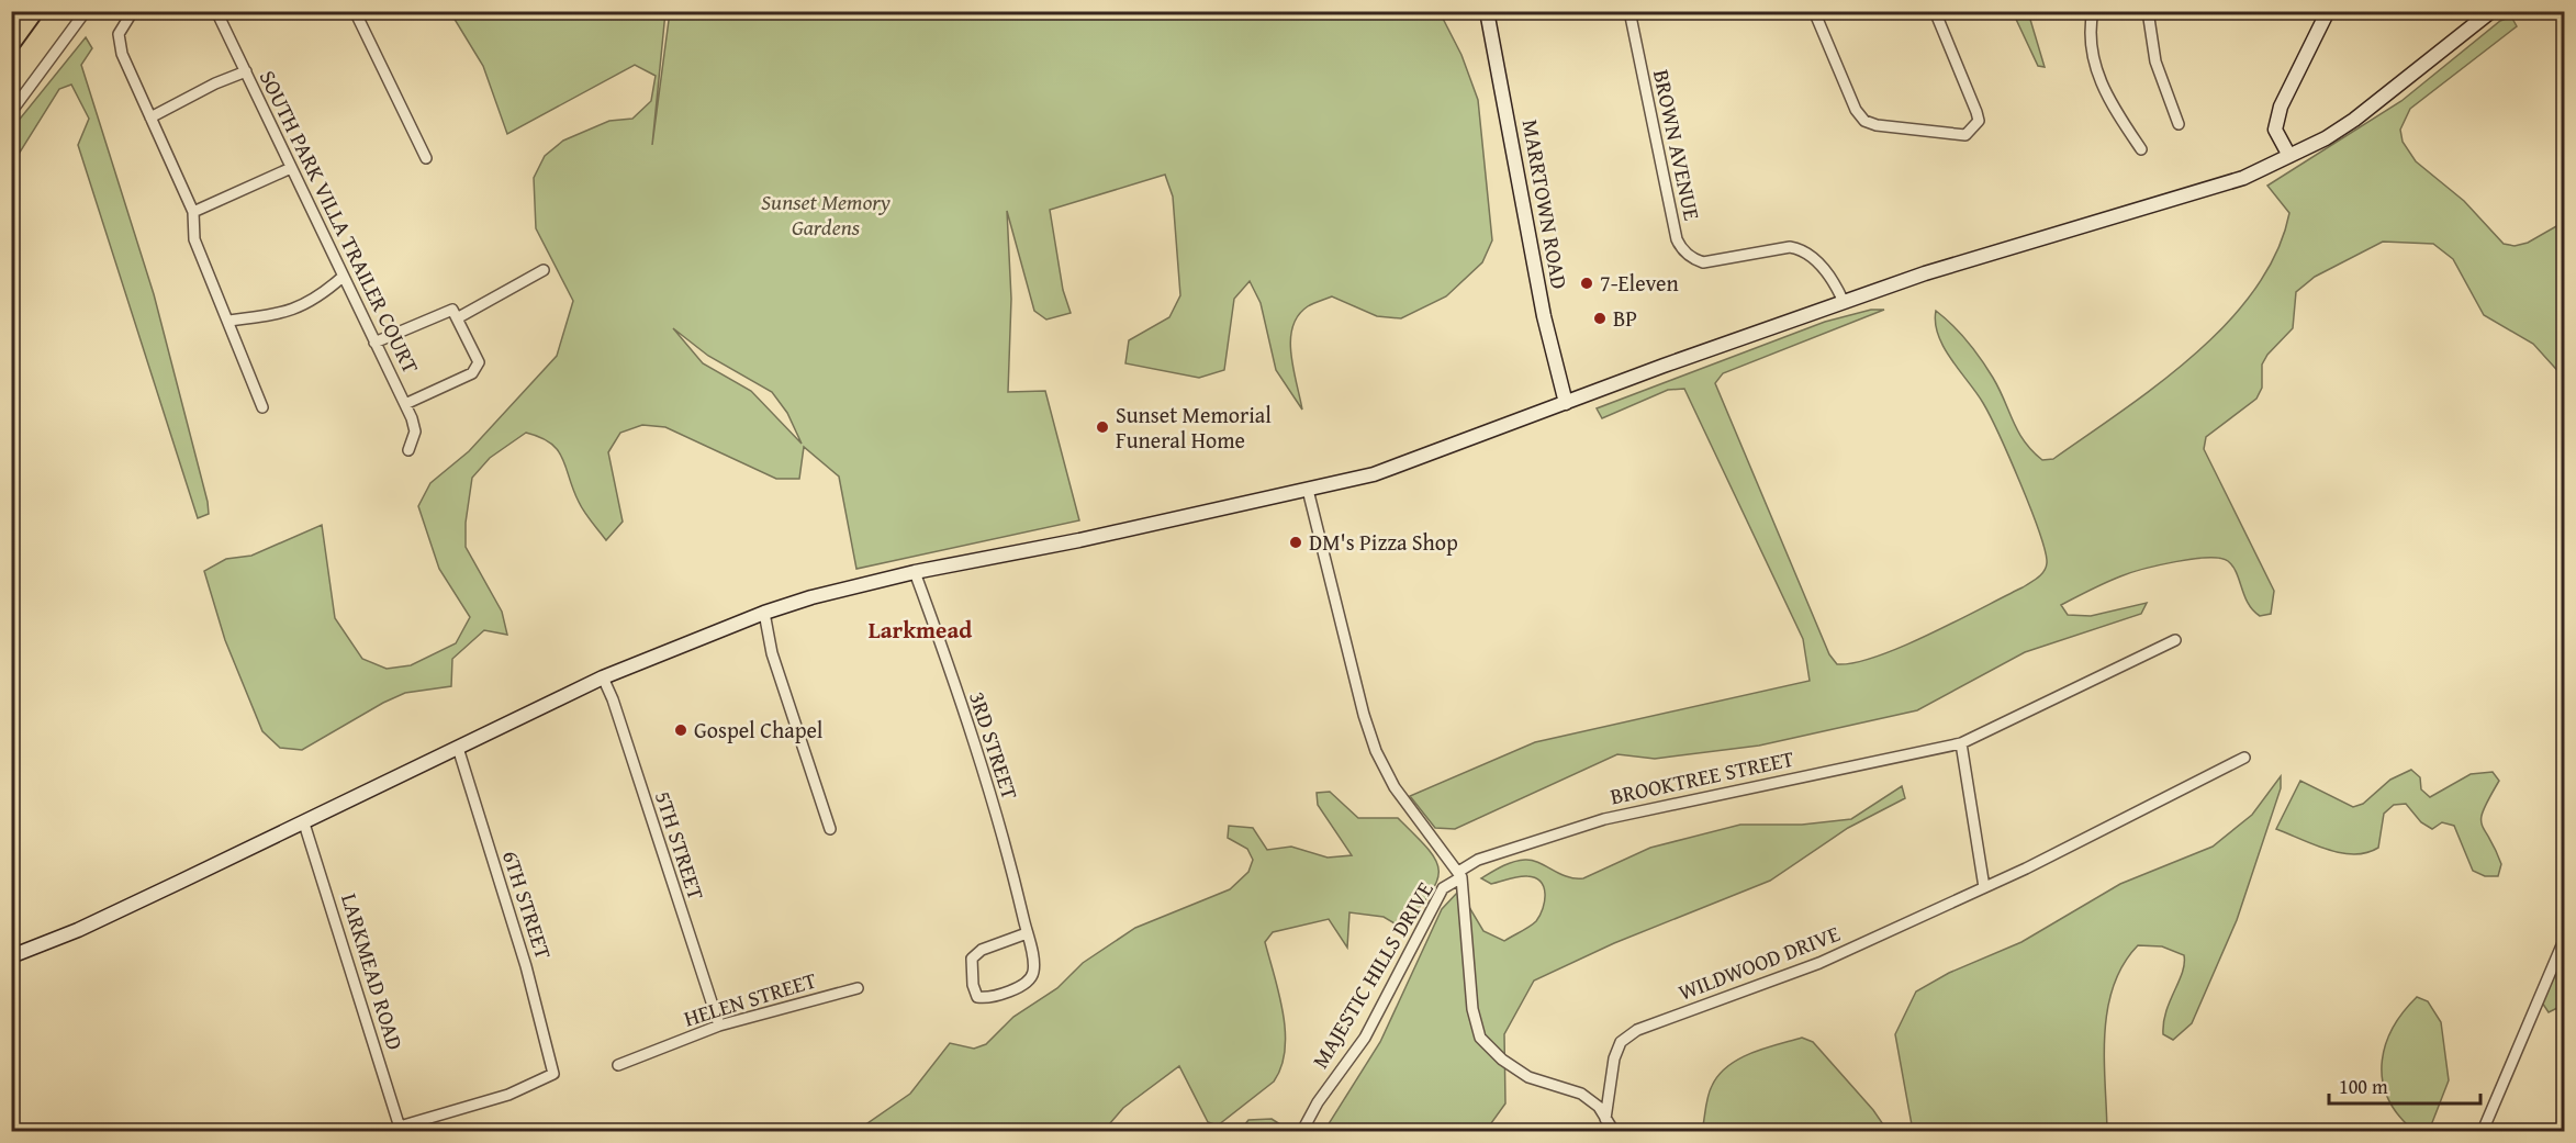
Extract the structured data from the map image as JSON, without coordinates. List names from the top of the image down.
{
  "streets": {
    "main road": ["MARRTOWN ROAD"],
    "street": [
      "BROWN AVENUE",
      "SOUTH PARK VILLA TRAILER COURT",
      "3RD STREET",
      "BROOKTREE STREET",
      "5TH STREET",
      "6TH STREET",
      "WILDWOOD DRIVE",
      "LARKMEAD ROAD",
      "MAJESTIC HILLS DRIVE",
      "HELEN STREET"
    ]
  },
  "crossings": [
    ["BROOKTREE STREET", "WILDWOOD DRIVE"],
    ["BROOKTREE STREET", "MAJESTIC HILLS DRIVE"],
    ["5TH STREET", "HELEN STREET"],
    ["6TH STREET", "LARKMEAD ROAD"],
    ["WILDWOOD DRIVE", "MAJESTIC HILLS DRIVE"]
  ],
  "districts": ["Larkmead"],
  "parks": ["Sunset Memory Gardens"],
  "places": [
    "7-Eleven",
    "BP",
    "Sunset Memorial Funeral Home",
    "DM's Pizza Shop",
    "Gospel Chapel"
  ],
  "scale_bar": "100 m"
}
